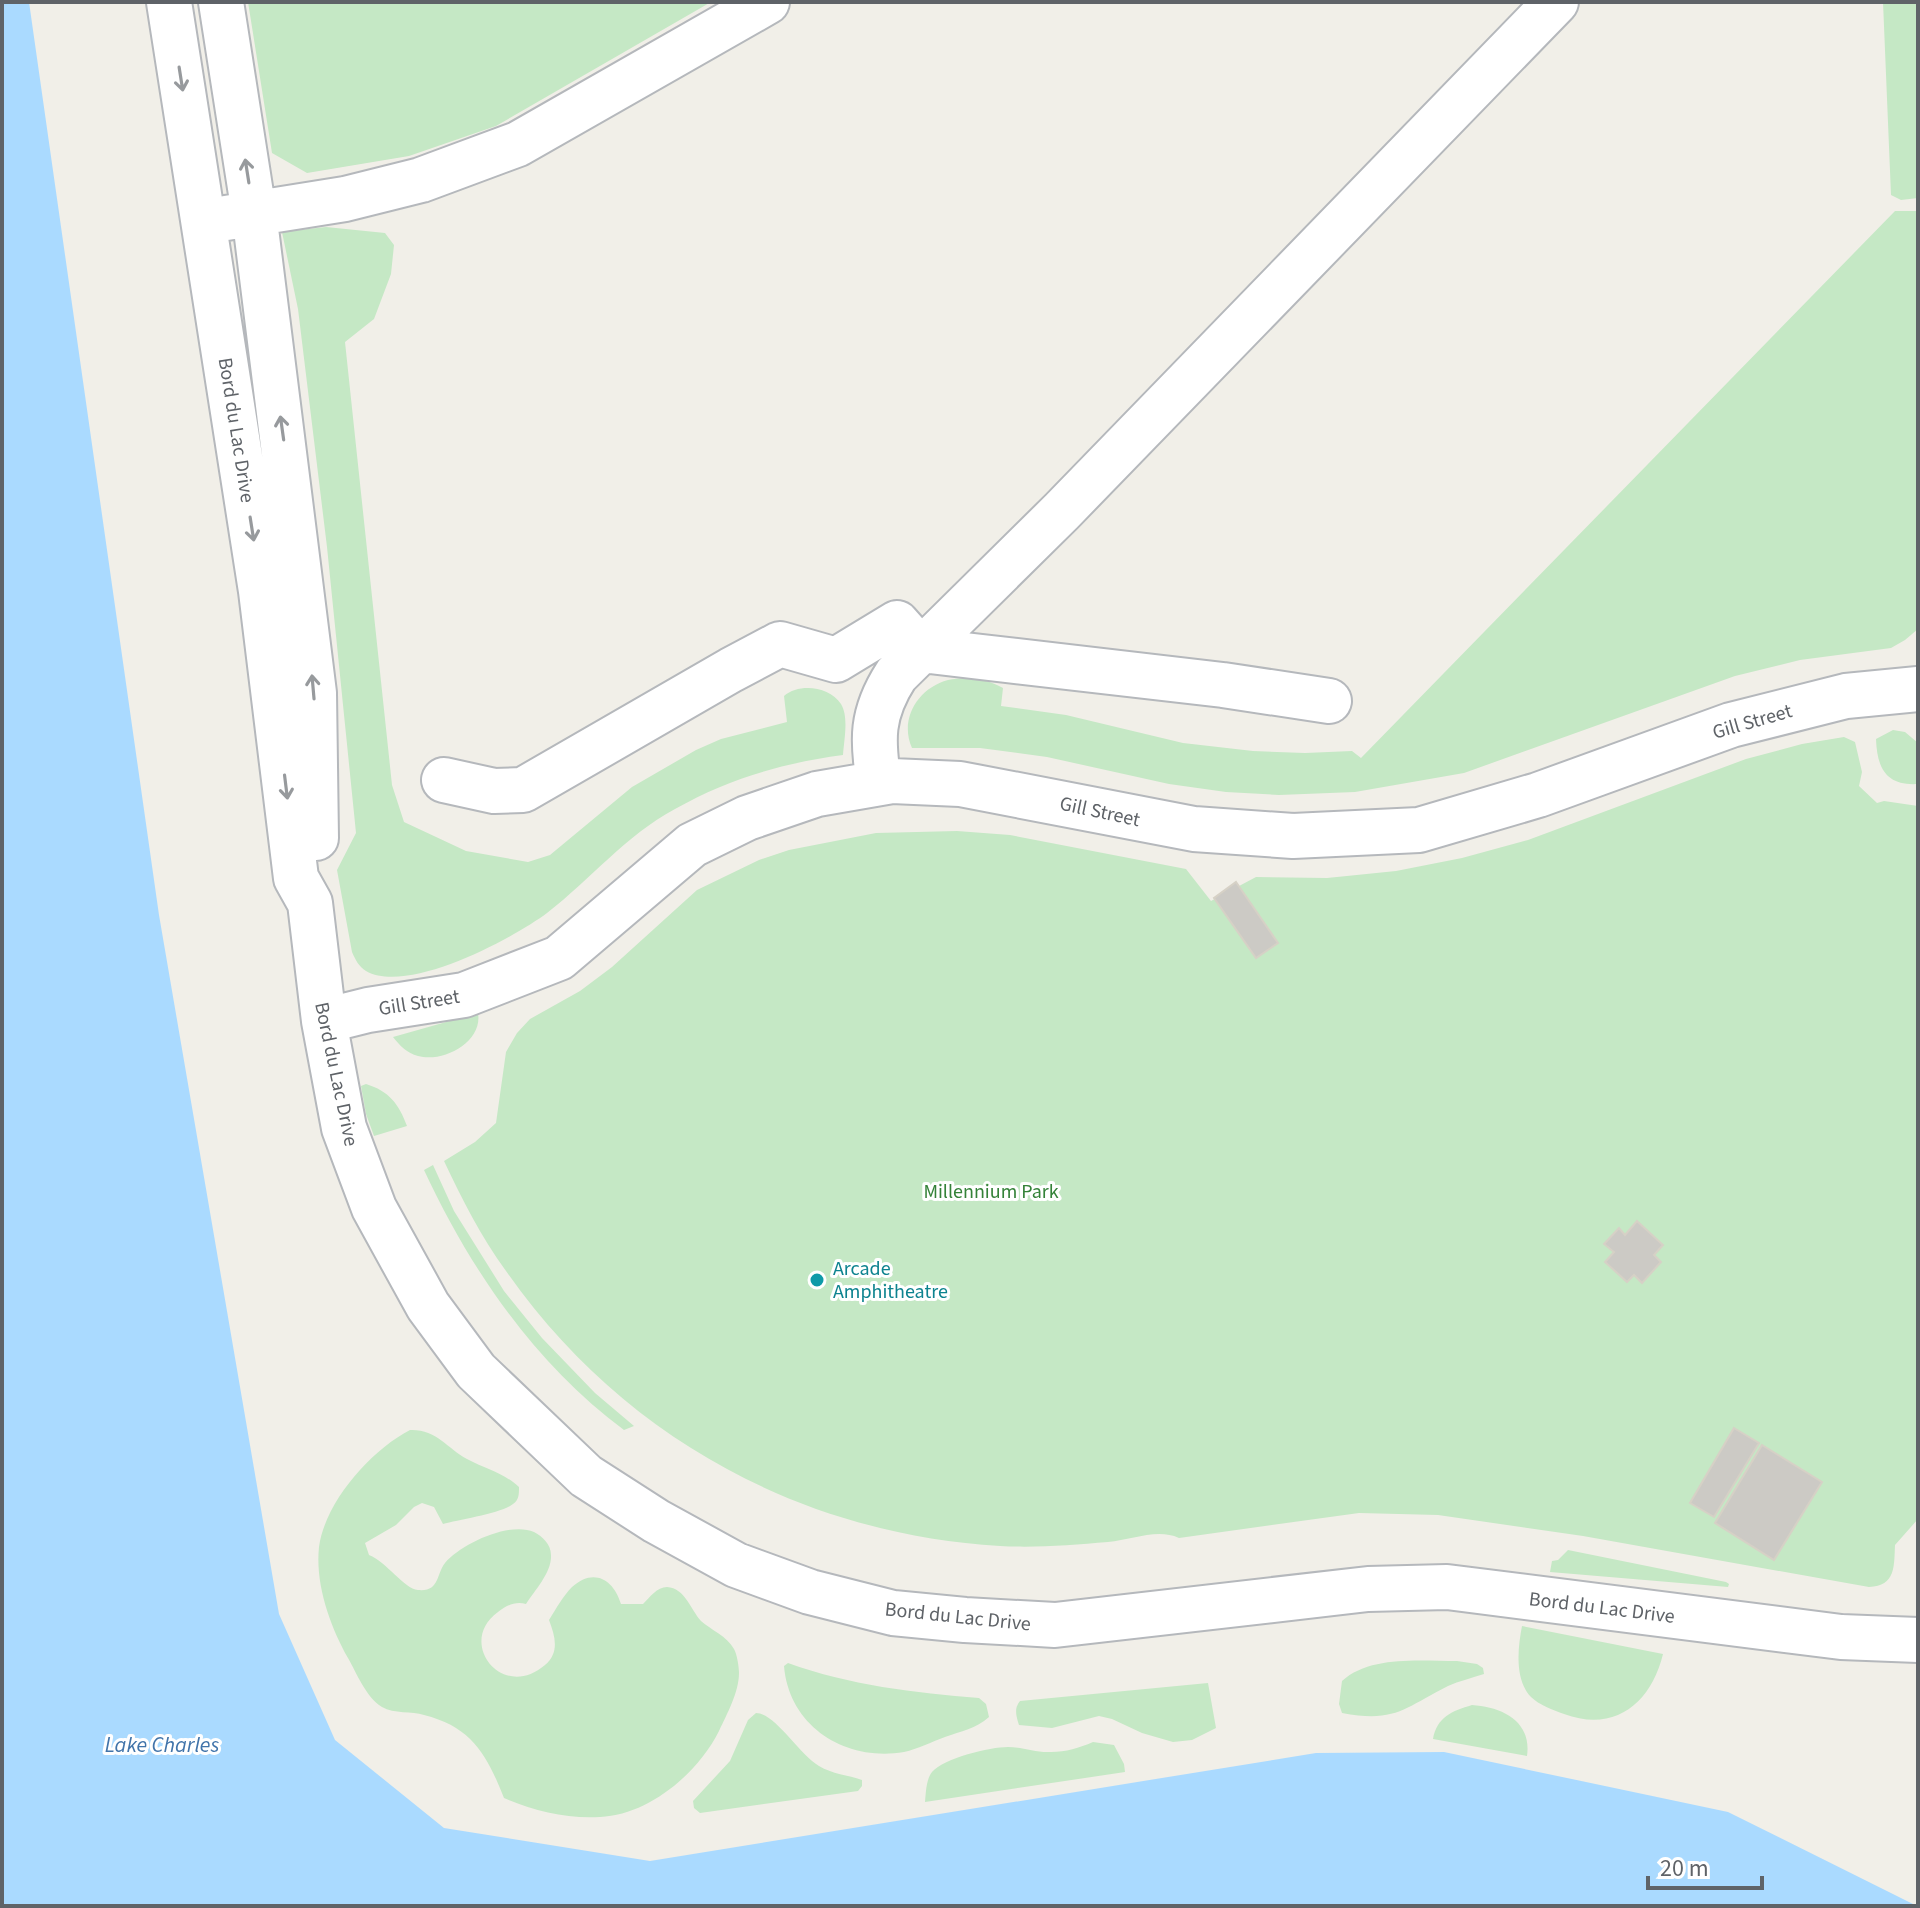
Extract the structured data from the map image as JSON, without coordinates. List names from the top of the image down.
{
  "streets": {
    "street": ["Bord du Lac Drive", "Gill Street"]
  },
  "crossings": [
    ["Bord du Lac Drive", "Gill Street"]
  ],
  "water": ["Lake Charles"],
  "parks": ["Millennium Park"],
  "places": ["Arcade Amphitheatre"],
  "scale_bar": "20 m"
}
